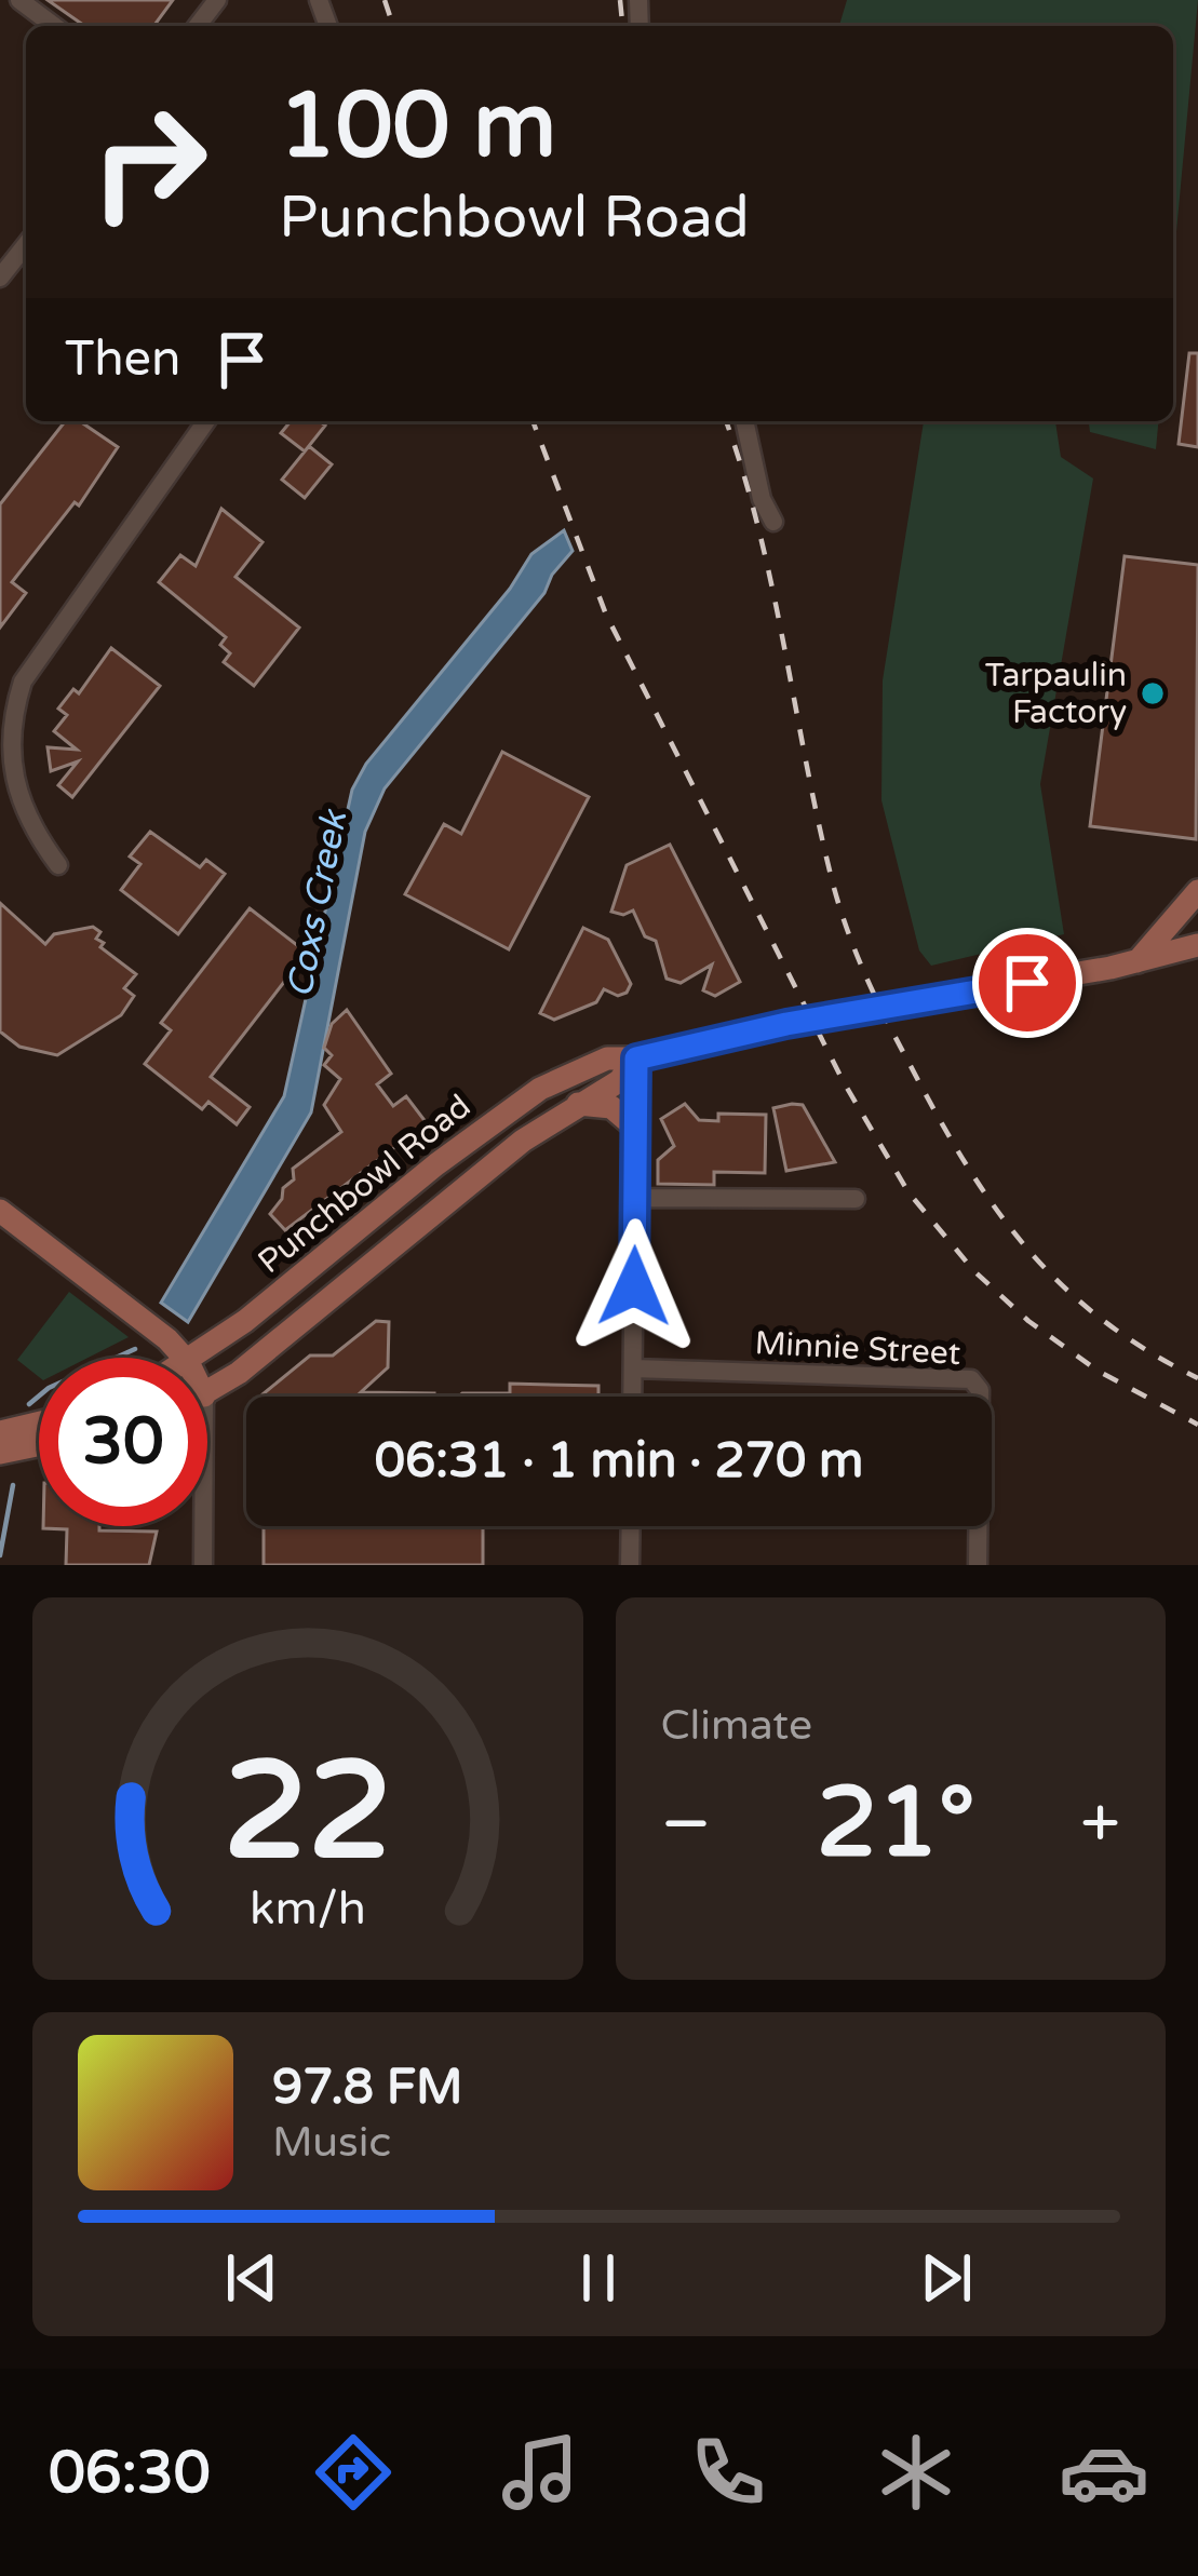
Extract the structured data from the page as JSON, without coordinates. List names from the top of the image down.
{
  "streets": {
    "main road": ["Punchbowl Road"],
    "street": ["Minnie Street"]
  },
  "water": ["Coxs Creek"],
  "places": ["Tarpaulin Factory"],
  "page": {
    "turn": ["100 m", "Punchbowl Road"],
    "then": "Then",
    "limit": "30",
    "trip": "06:31 · 1 min · 270 m",
    "tile": "Climate",
    "heat": ["−", "21°", "+"],
    "song": ["97.8 FM", "Music"],
    "tabs": "06:30",
    "gauge": ["22", "km/h"]
  }
}
